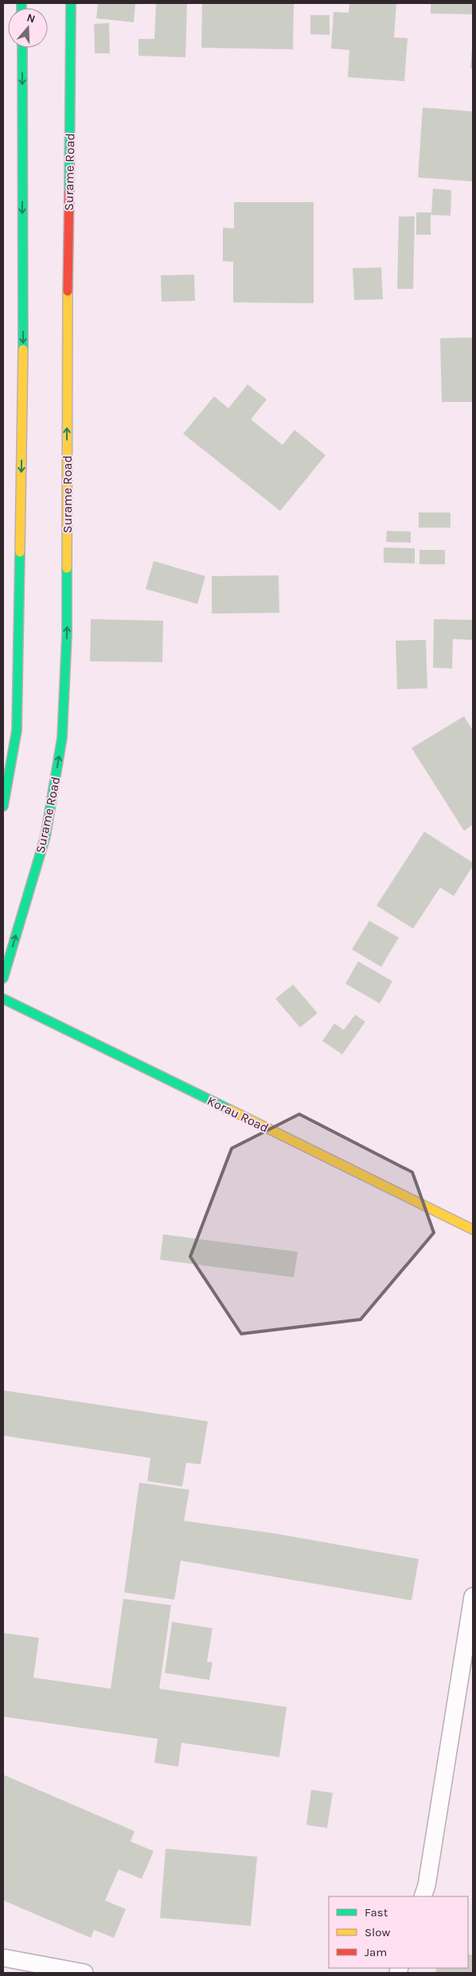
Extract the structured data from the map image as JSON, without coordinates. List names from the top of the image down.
{
  "streets": {
    "street": ["Surame Road", "Korau Road"]
  },
  "legend": ["Fast", "Slow", "Jam"],
  "north": "top"
}
